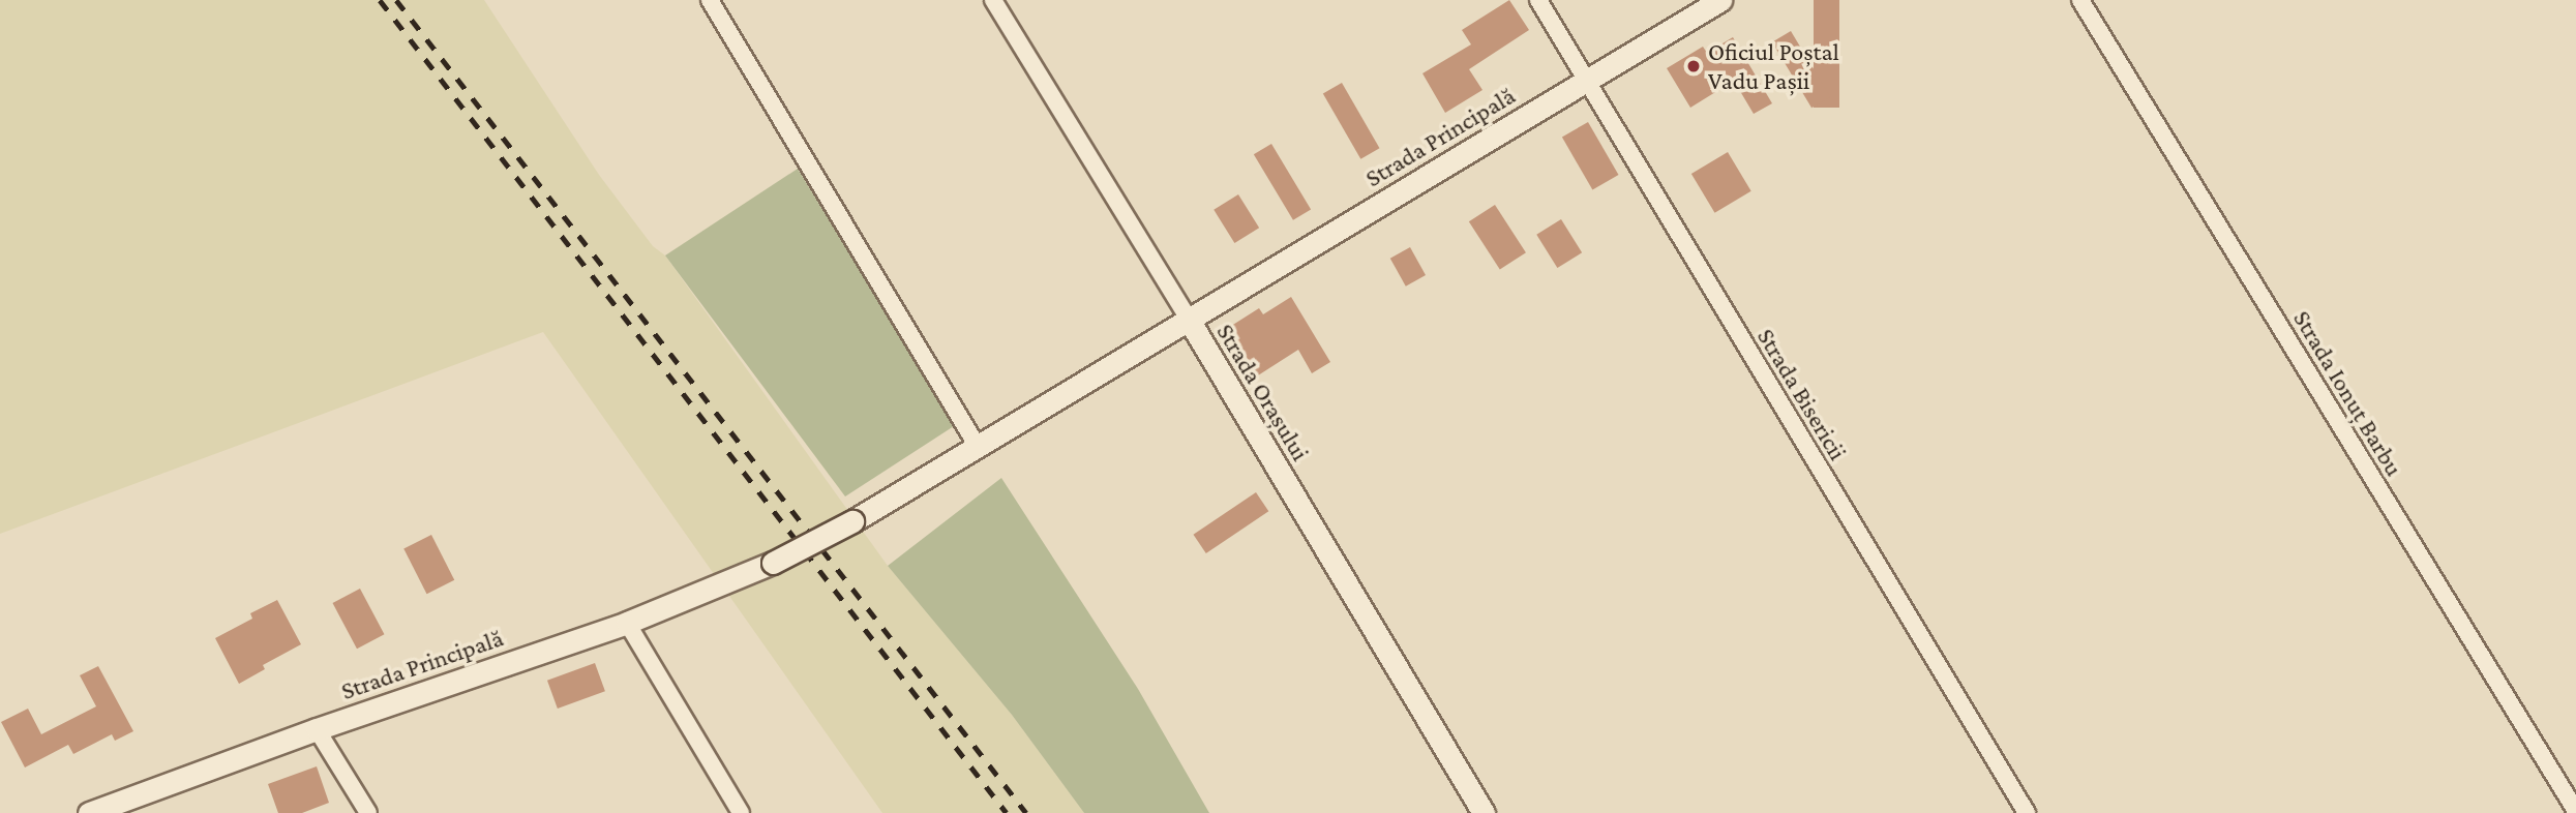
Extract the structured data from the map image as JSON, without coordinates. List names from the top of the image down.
{
  "streets": {
    "main road": ["Strada Principală", "Strada Orașului"],
    "street": ["Strada Ionuț Barbu", "Strada Bisericii"]
  },
  "crossings": [
    ["Strada Principală", "Strada Orașului"],
    ["Strada Principală", "Strada Bisericii"]
  ],
  "places": ["Oficiul Poștal Vadu Pașii"]
}
